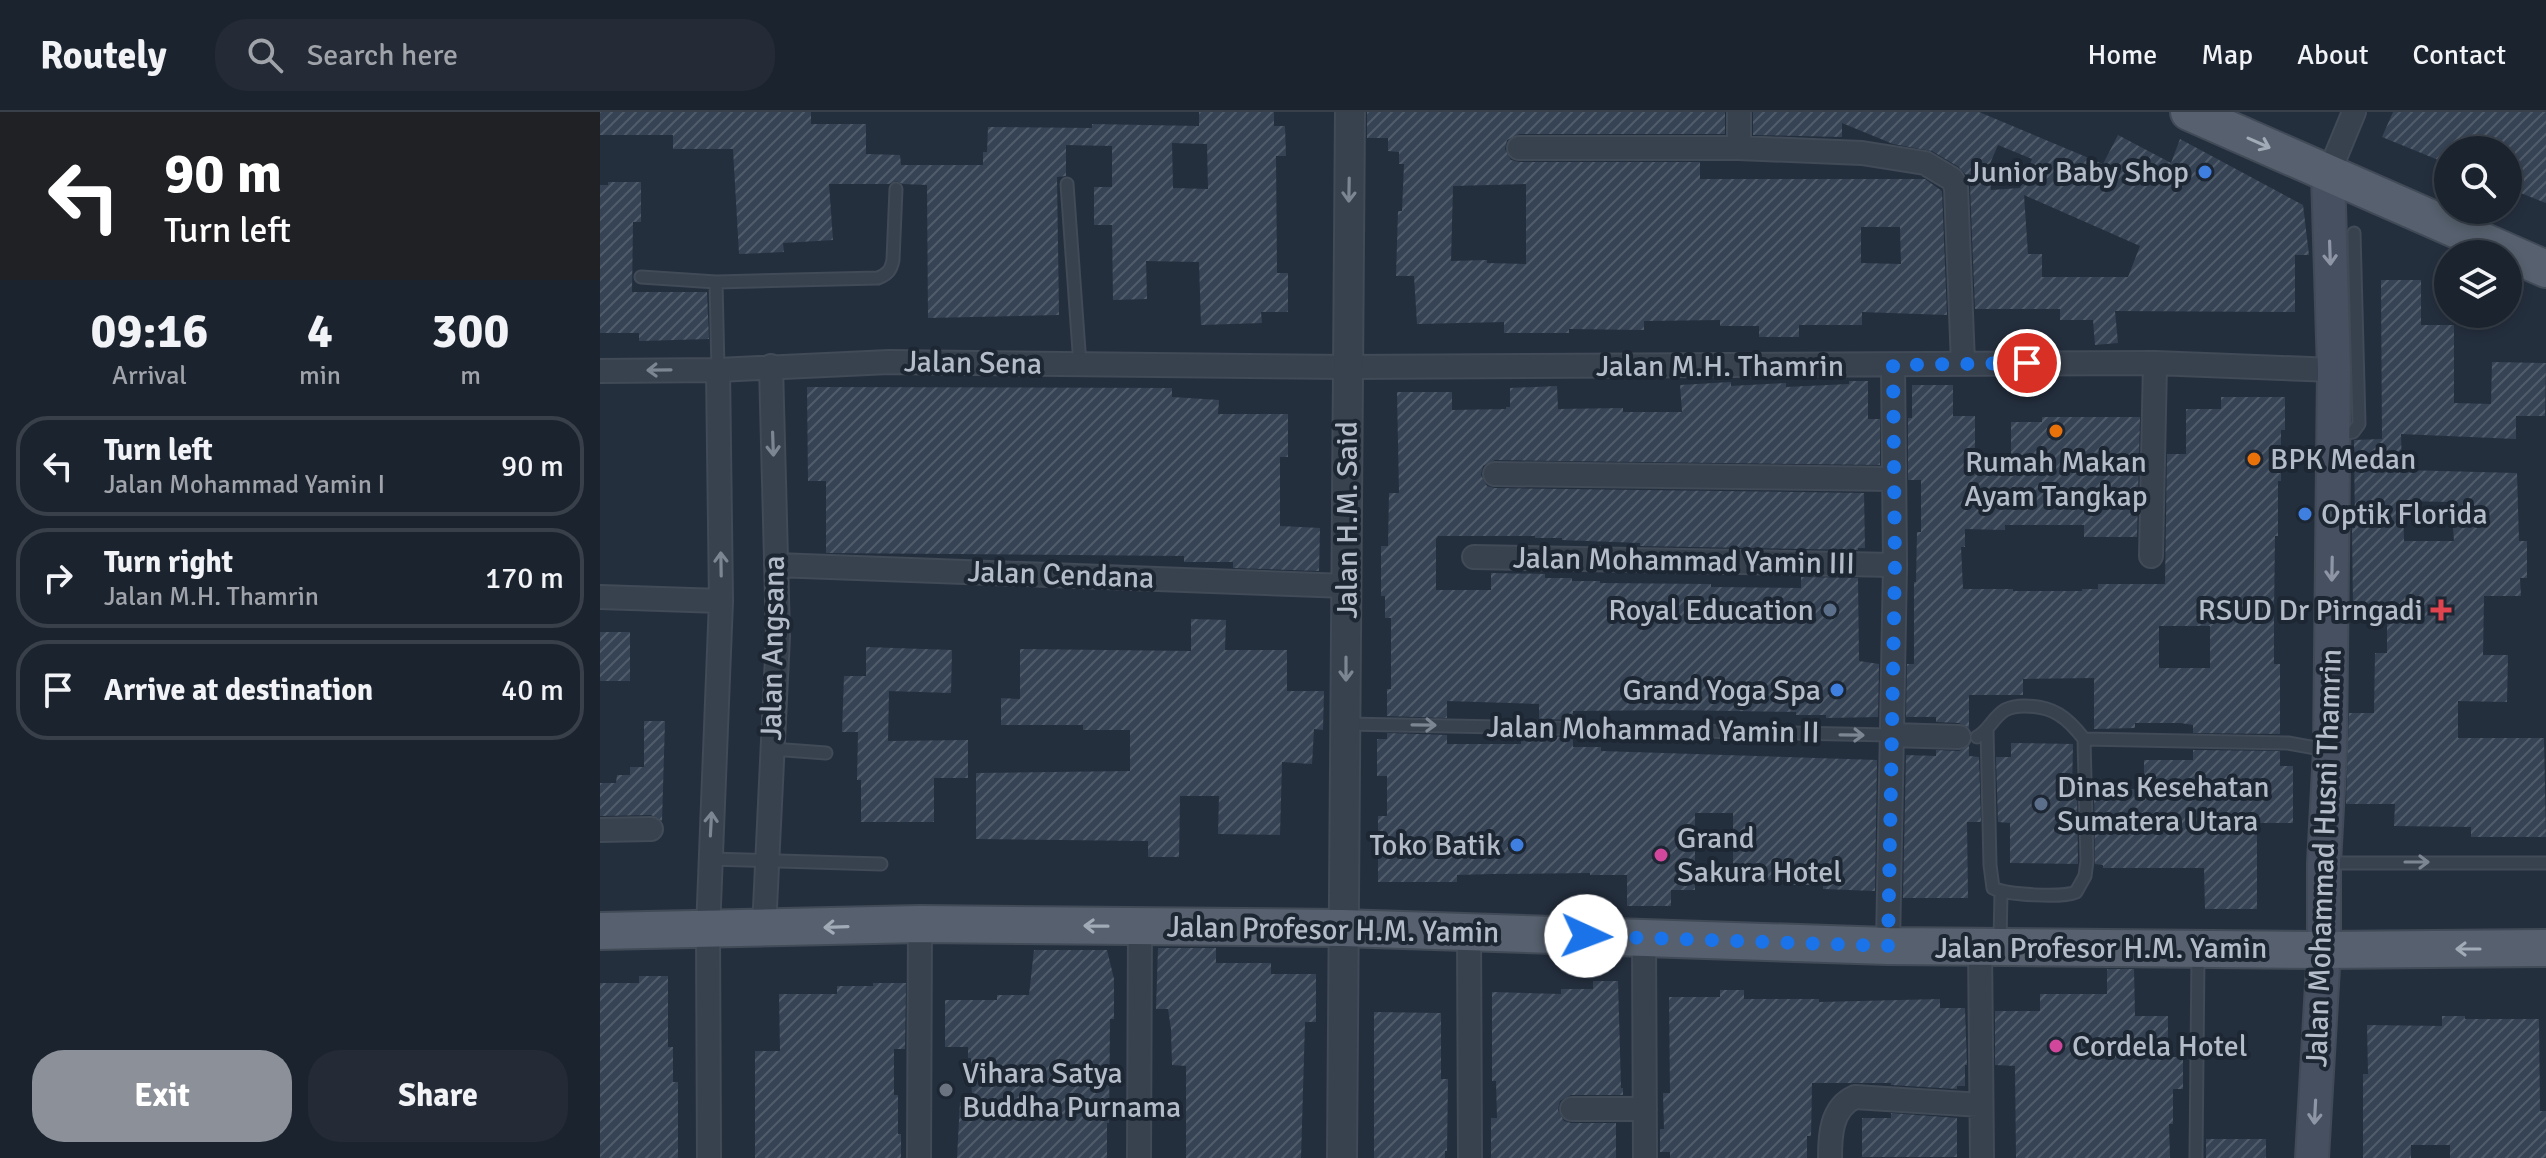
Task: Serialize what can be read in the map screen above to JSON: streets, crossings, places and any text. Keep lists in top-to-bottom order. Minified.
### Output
{"streets":{"main road":["Jalan Mohammad Husni Thamrin","Jalan Profesor H.M. Yamin"],"street":["Jalan Sena","Jalan M.H. Thamrin","Jalan H.M. Said","Jalan Mohammad Yamin III","Jalan Cendana","Jalan Angsana","Jalan Mohammad Yamin II"]},"crossings":[["Jalan Sena","Jalan M.H. Thamrin"],["Jalan Sena","Jalan H.M. Said"],["Jalan Sena","Jalan Angsana"],["Jalan M.H. Thamrin","Jalan H.M. Said"],["Jalan M.H. Thamrin","Jalan Mohammad Husni Thamrin"],["Jalan H.M. Said","Jalan Cendana"],["Jalan H.M. Said","Jalan Mohammad Yamin II"],["Jalan H.M. Said","Jalan Profesor H.M. Yamin"],["Jalan Cendana","Jalan Angsana"],["Jalan Angsana","Jalan Profesor H.M. Yamin"],["Jalan Mohammad Husni Thamrin","Jalan Profesor H.M. Yamin"]],"one_way":["Jalan H.M. Said","Jalan Mohammad Yamin II","Jalan Mohammad Husni Thamrin"],"places":{"other":["Junior Baby Shop","Rumah Makan Ayam Tangkap","BPK Medan","Optik Florida","Royal Education","Grand Yoga Spa","Dinas Kesehatan Sumatera Utara","Toko Batik","Grand Sakura Hotel","Cordela Hotel","Vihara Satya Buddha Purnama"],"health":["RSUD Dr Pirngadi"]},"page":{"header":"Routely","search":"Search here","nav":["Home","Map","About","Contact"],"turn":["90 m","Turn left"],"eta":["09:16","Arrival","4","min","300","m"],"list":[{"name":"Turn left","note":"Jalan Mohammad Yamin I","value":"90 m"},{"name":"Turn right","note":"Jalan M.H. Thamrin","value":"170 m"},{"name":"Arrive at destination","value":"40 m"}],"buttons":["Exit","Share"]}}
